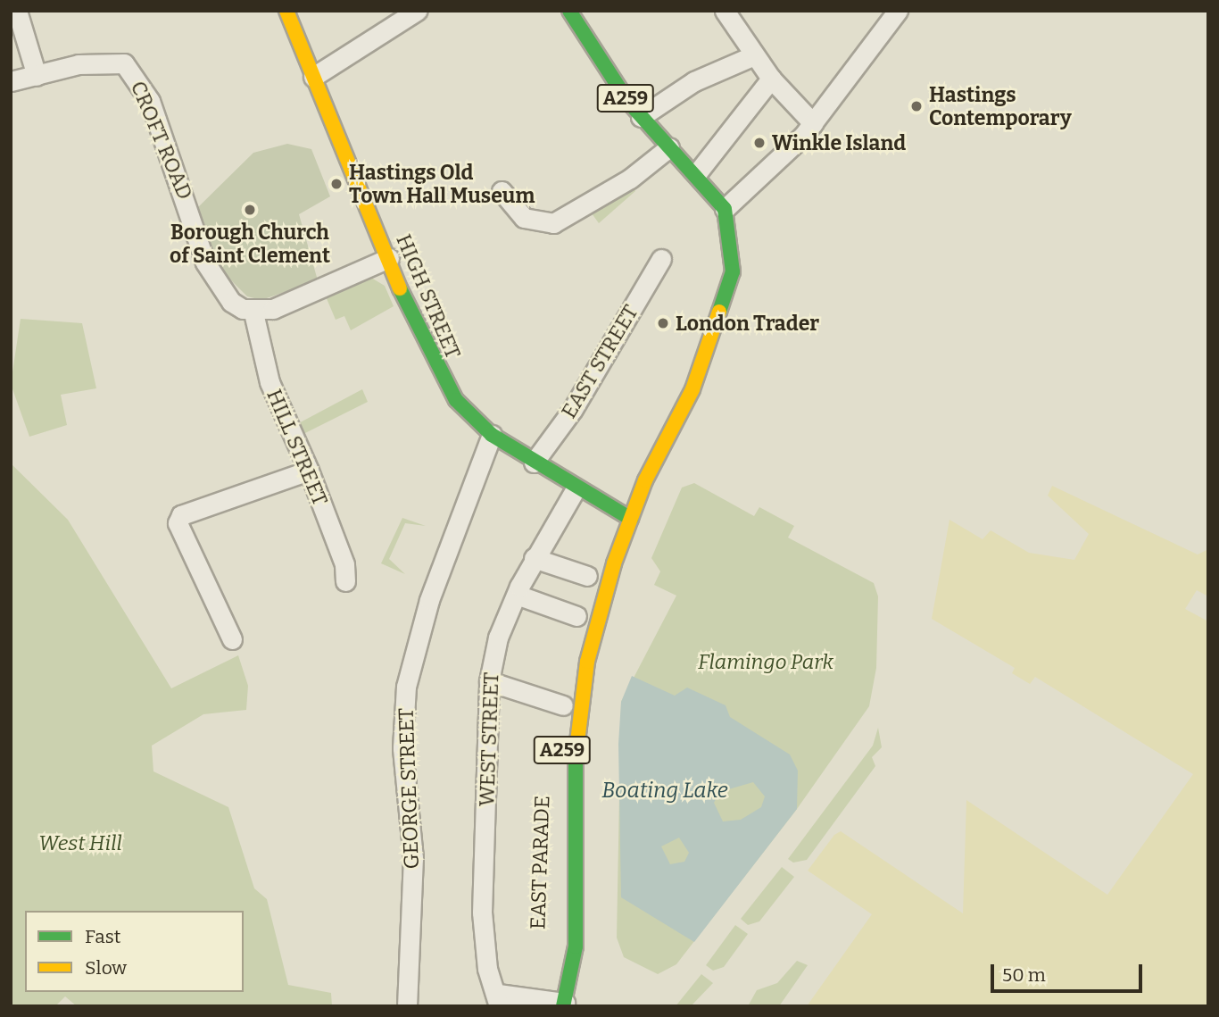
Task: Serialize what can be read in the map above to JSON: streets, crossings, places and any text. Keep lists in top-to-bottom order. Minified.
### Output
{"streets":{"main road":["A259","HIGH STREET","EAST PARADE"],"street":["CROFT ROAD","EAST STREET","HILL STREET","WEST STREET","GEORGE STREET"]},"crossings":[["A259","HIGH STREET"],["A259","EAST PARADE"],["CROFT ROAD","HILL STREET"],["HIGH STREET","EAST STREET"],["HIGH STREET","WEST STREET"],["HIGH STREET","GEORGE STREET"],["HIGH STREET","EAST PARADE"]],"water":["Boating Lake"],"parks":["Flamingo Park","West Hill"],"places":["Hastings Contemporary","Winkle Island","Hastings Old Town Hall Museum","Borough Church of Saint Clement","London Trader"],"legend":["Fast","Slow"],"scale_bar":"50 m"}
